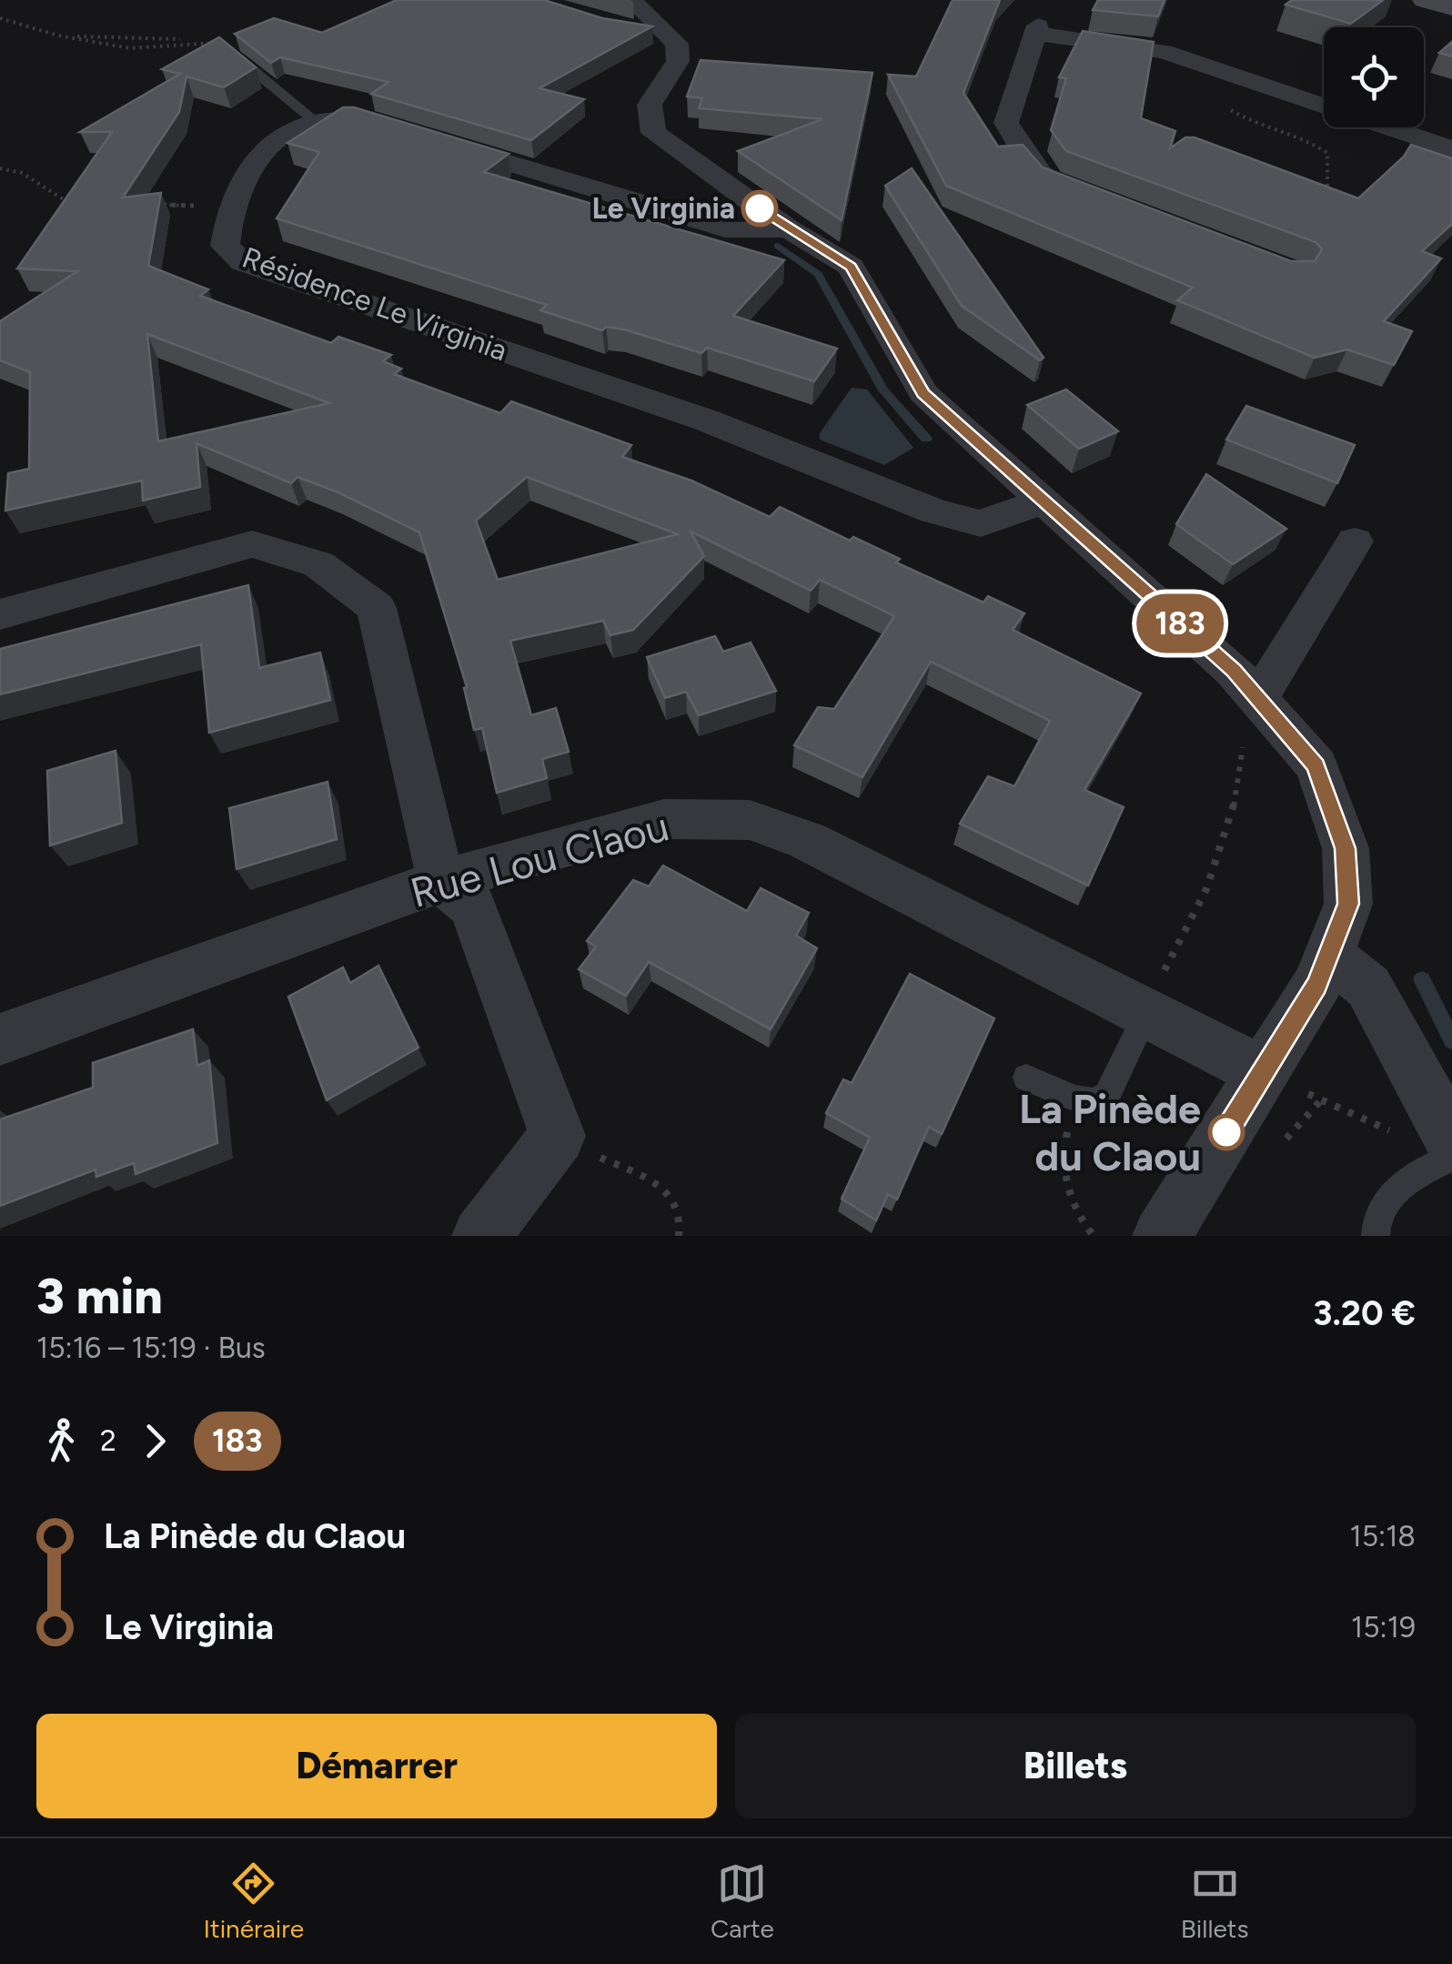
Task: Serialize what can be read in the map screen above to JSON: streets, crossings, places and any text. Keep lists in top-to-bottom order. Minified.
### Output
{"streets":{"street":["Résidence Le Virginia","Rue Lou Claou"]},"places":["Le Virginia","La Pinède du Claou"],"lines":["bus line 183"],"page":{"on_map":"183","heading":["3 min","15:16 – 15:19 · Bus","3.20 €"],"legs":["2","183"],"list":[{"name":"La Pinède du Claou","value":"15:18"},{"name":"Le Virginia","value":"15:19"}],"buttons":["Démarrer","Billets"],"tabs":["Itinéraire","Carte","Billets"]}}
